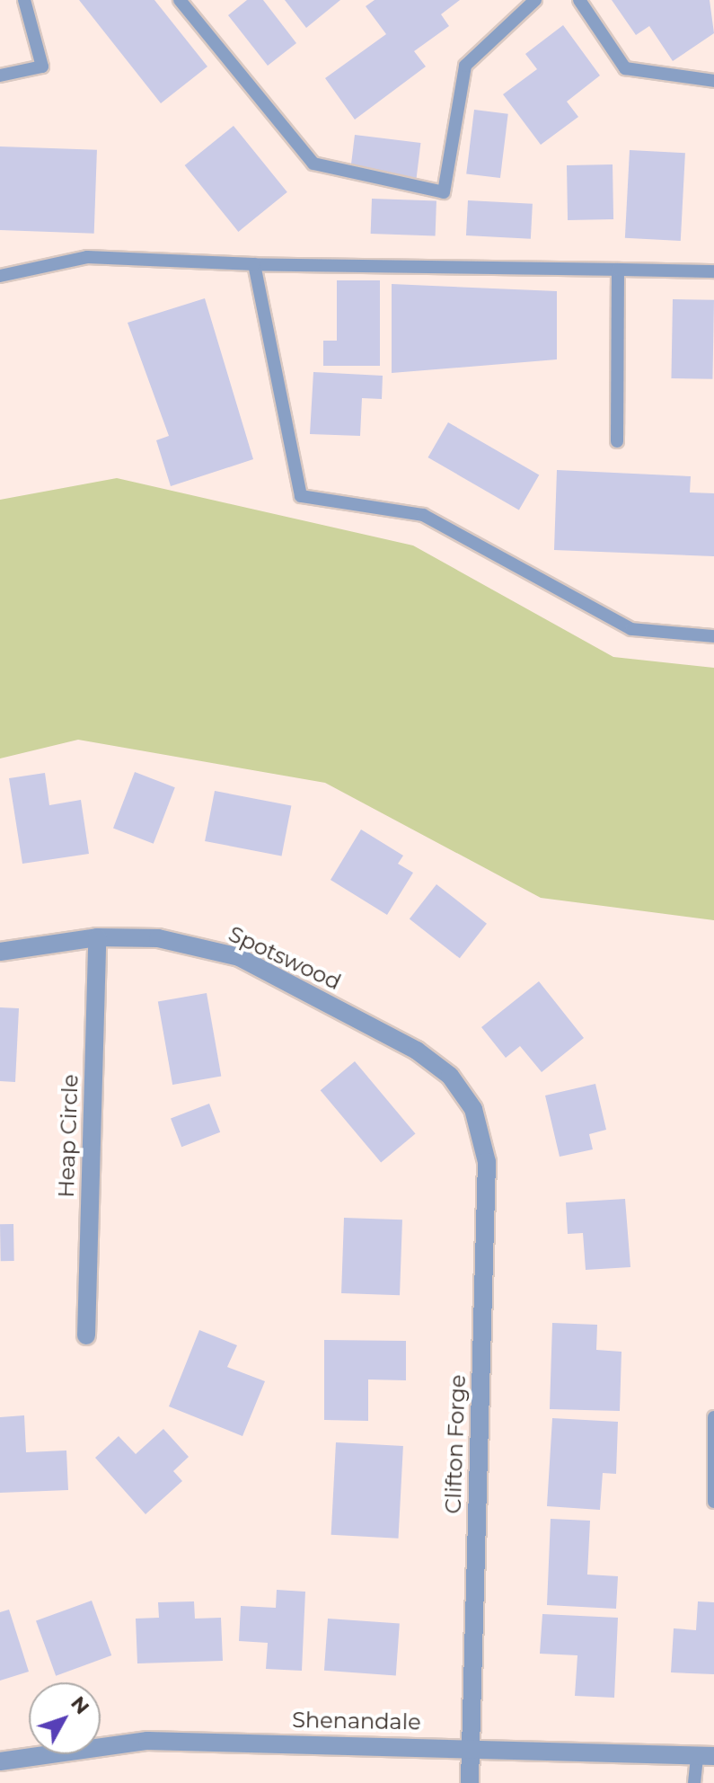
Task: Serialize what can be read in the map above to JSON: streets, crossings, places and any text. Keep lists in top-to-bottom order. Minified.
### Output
{"streets":{"street":["Spotswood","Heap Circle","Clifton Forge","Shenandale"]},"crossings":[["Spotswood","Heap Circle"],["Spotswood","Clifton Forge"],["Clifton Forge","Shenandale"]],"north":"top right"}
